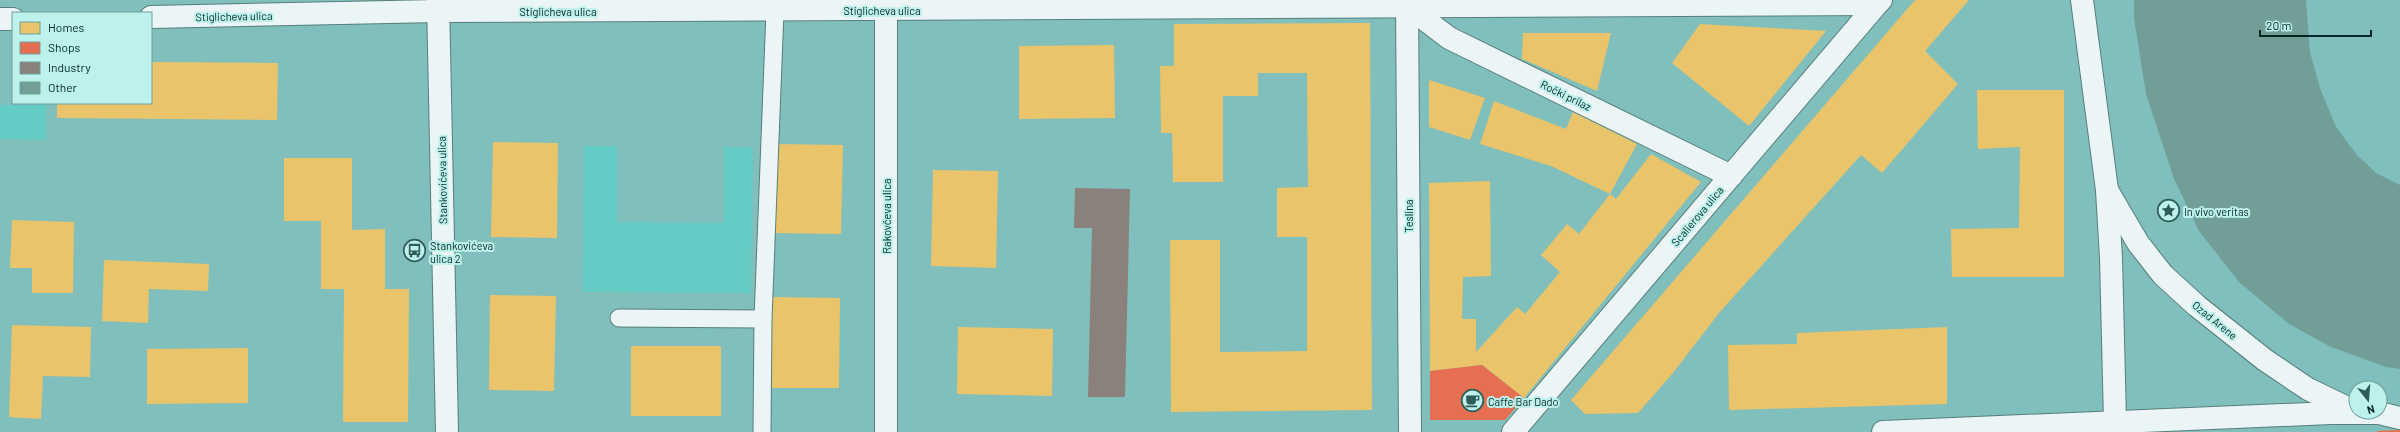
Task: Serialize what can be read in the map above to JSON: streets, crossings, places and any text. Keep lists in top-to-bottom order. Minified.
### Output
{"streets":{"street":["Stiglicheva ulica","Ročki prilaz","Stankovićeva ulica","Rakovčeva ulica","Teslina","Scalierova ulica","Ozad Arene"]},"crossings":[["Stiglicheva ulica","Ročki prilaz"],["Stiglicheva ulica","Stankovićeva ulica"],["Stiglicheva ulica","Rakovčeva ulica"],["Stiglicheva ulica","Teslina"],["Stiglicheva ulica","Scalierova ulica"],["Ročki prilaz","Teslina"],["Ročki prilaz","Scalierova ulica"]],"places":{"place":["In vivo veritas"],"bus stop":["Stankovićeva ulica 2"],"cafe":["Caffe Bar Dado"]},"legend":["Homes","Shops","Industry","Other"],"scale_bar":"20 m","north":"bottom"}
